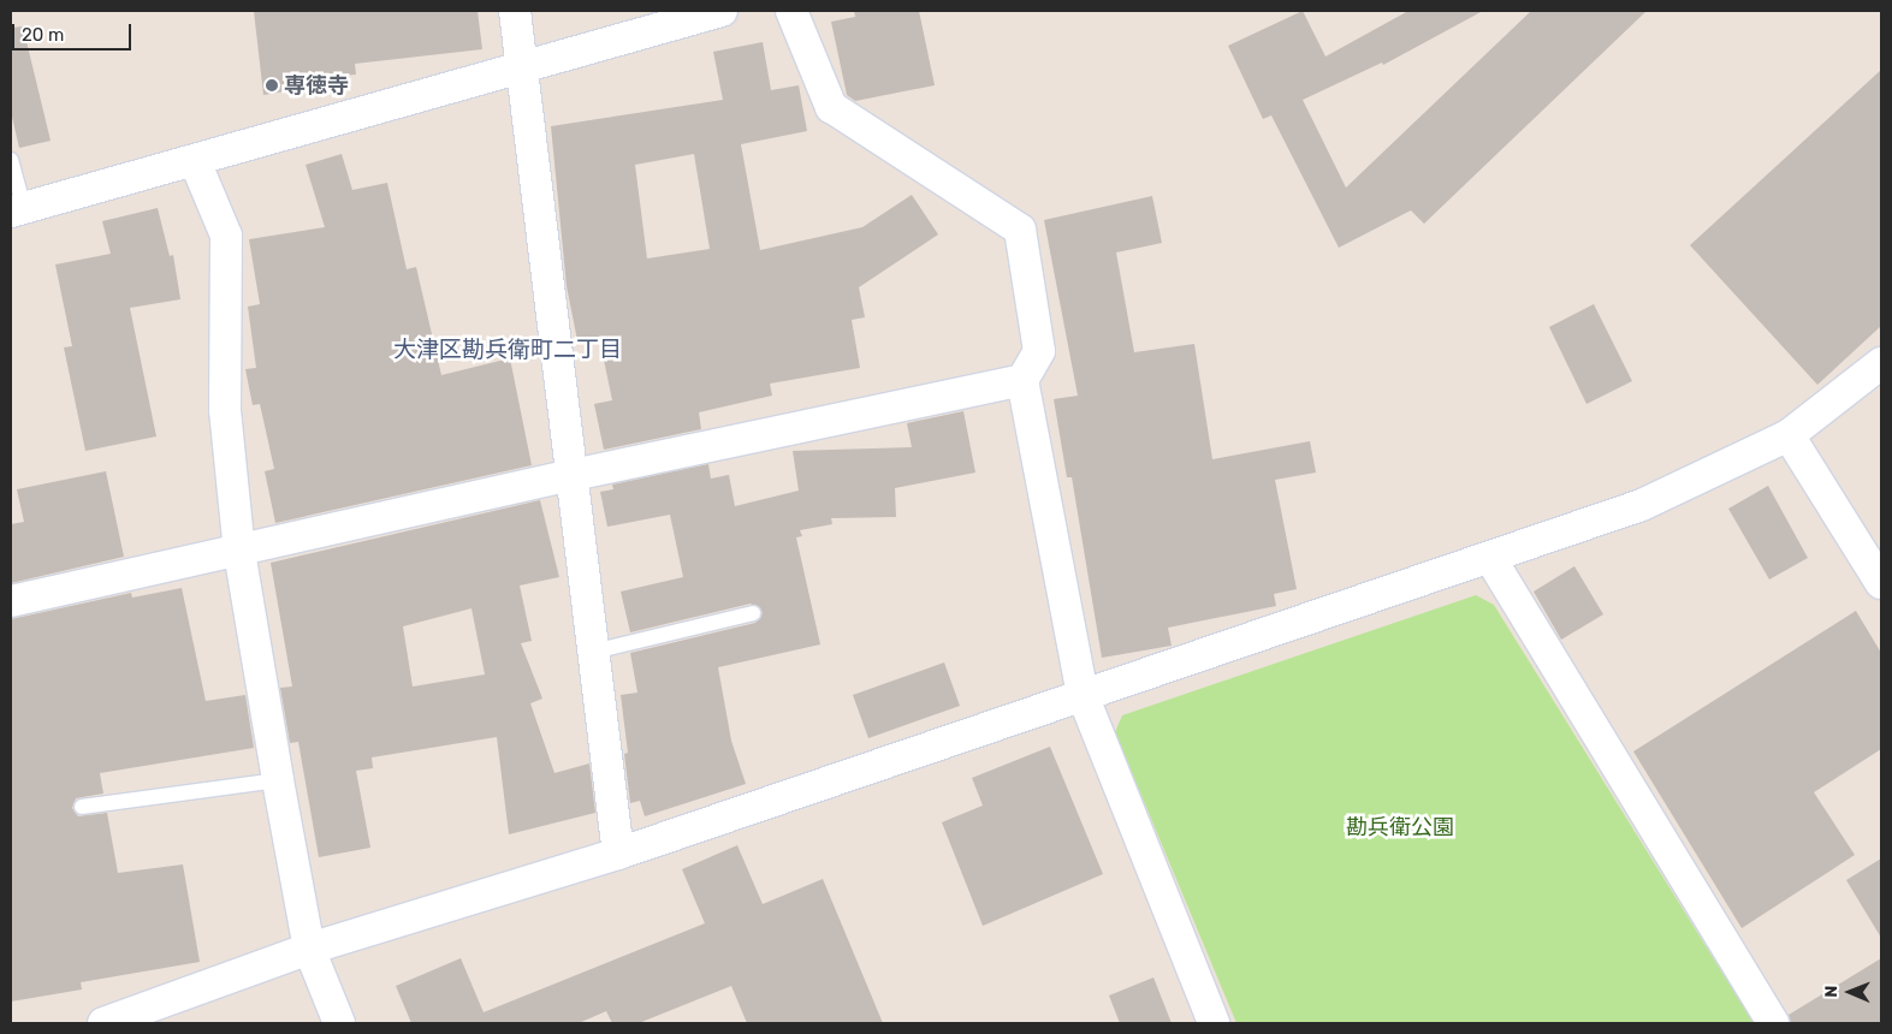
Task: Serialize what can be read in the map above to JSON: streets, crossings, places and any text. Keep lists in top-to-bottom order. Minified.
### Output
{"districts":["大津区勘兵衛町二丁目"],"parks":["勘兵衛公園"],"places":["専徳寺"],"scale_bar":"20 m","north":"left"}
